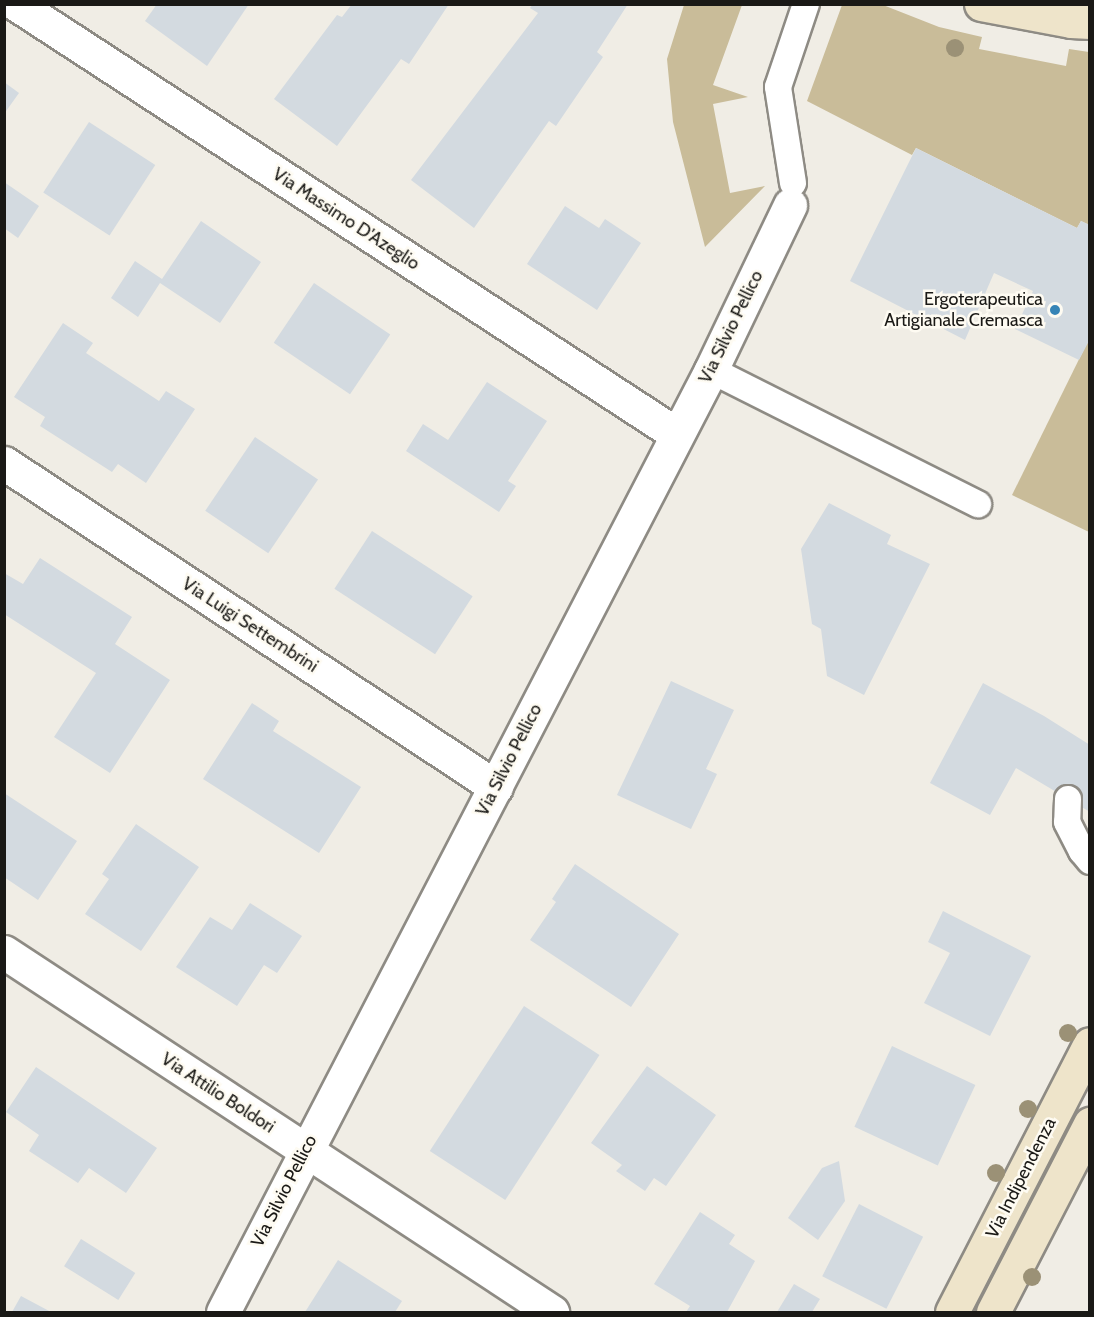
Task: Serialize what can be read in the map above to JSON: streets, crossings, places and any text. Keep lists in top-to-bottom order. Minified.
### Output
{"streets":{"street":["Via Massimo D'Azeglio","Via Silvio Pellico","Via Luigi Settembrini","Via Attilio Boldori","Via Indipendenza"]},"crossings":[["Via Massimo D'Azeglio","Via Silvio Pellico"],["Via Silvio Pellico","Via Luigi Settembrini"],["Via Silvio Pellico","Via Attilio Boldori"]],"places":["Ergoterapeutica Artigianale Cremasca"]}
